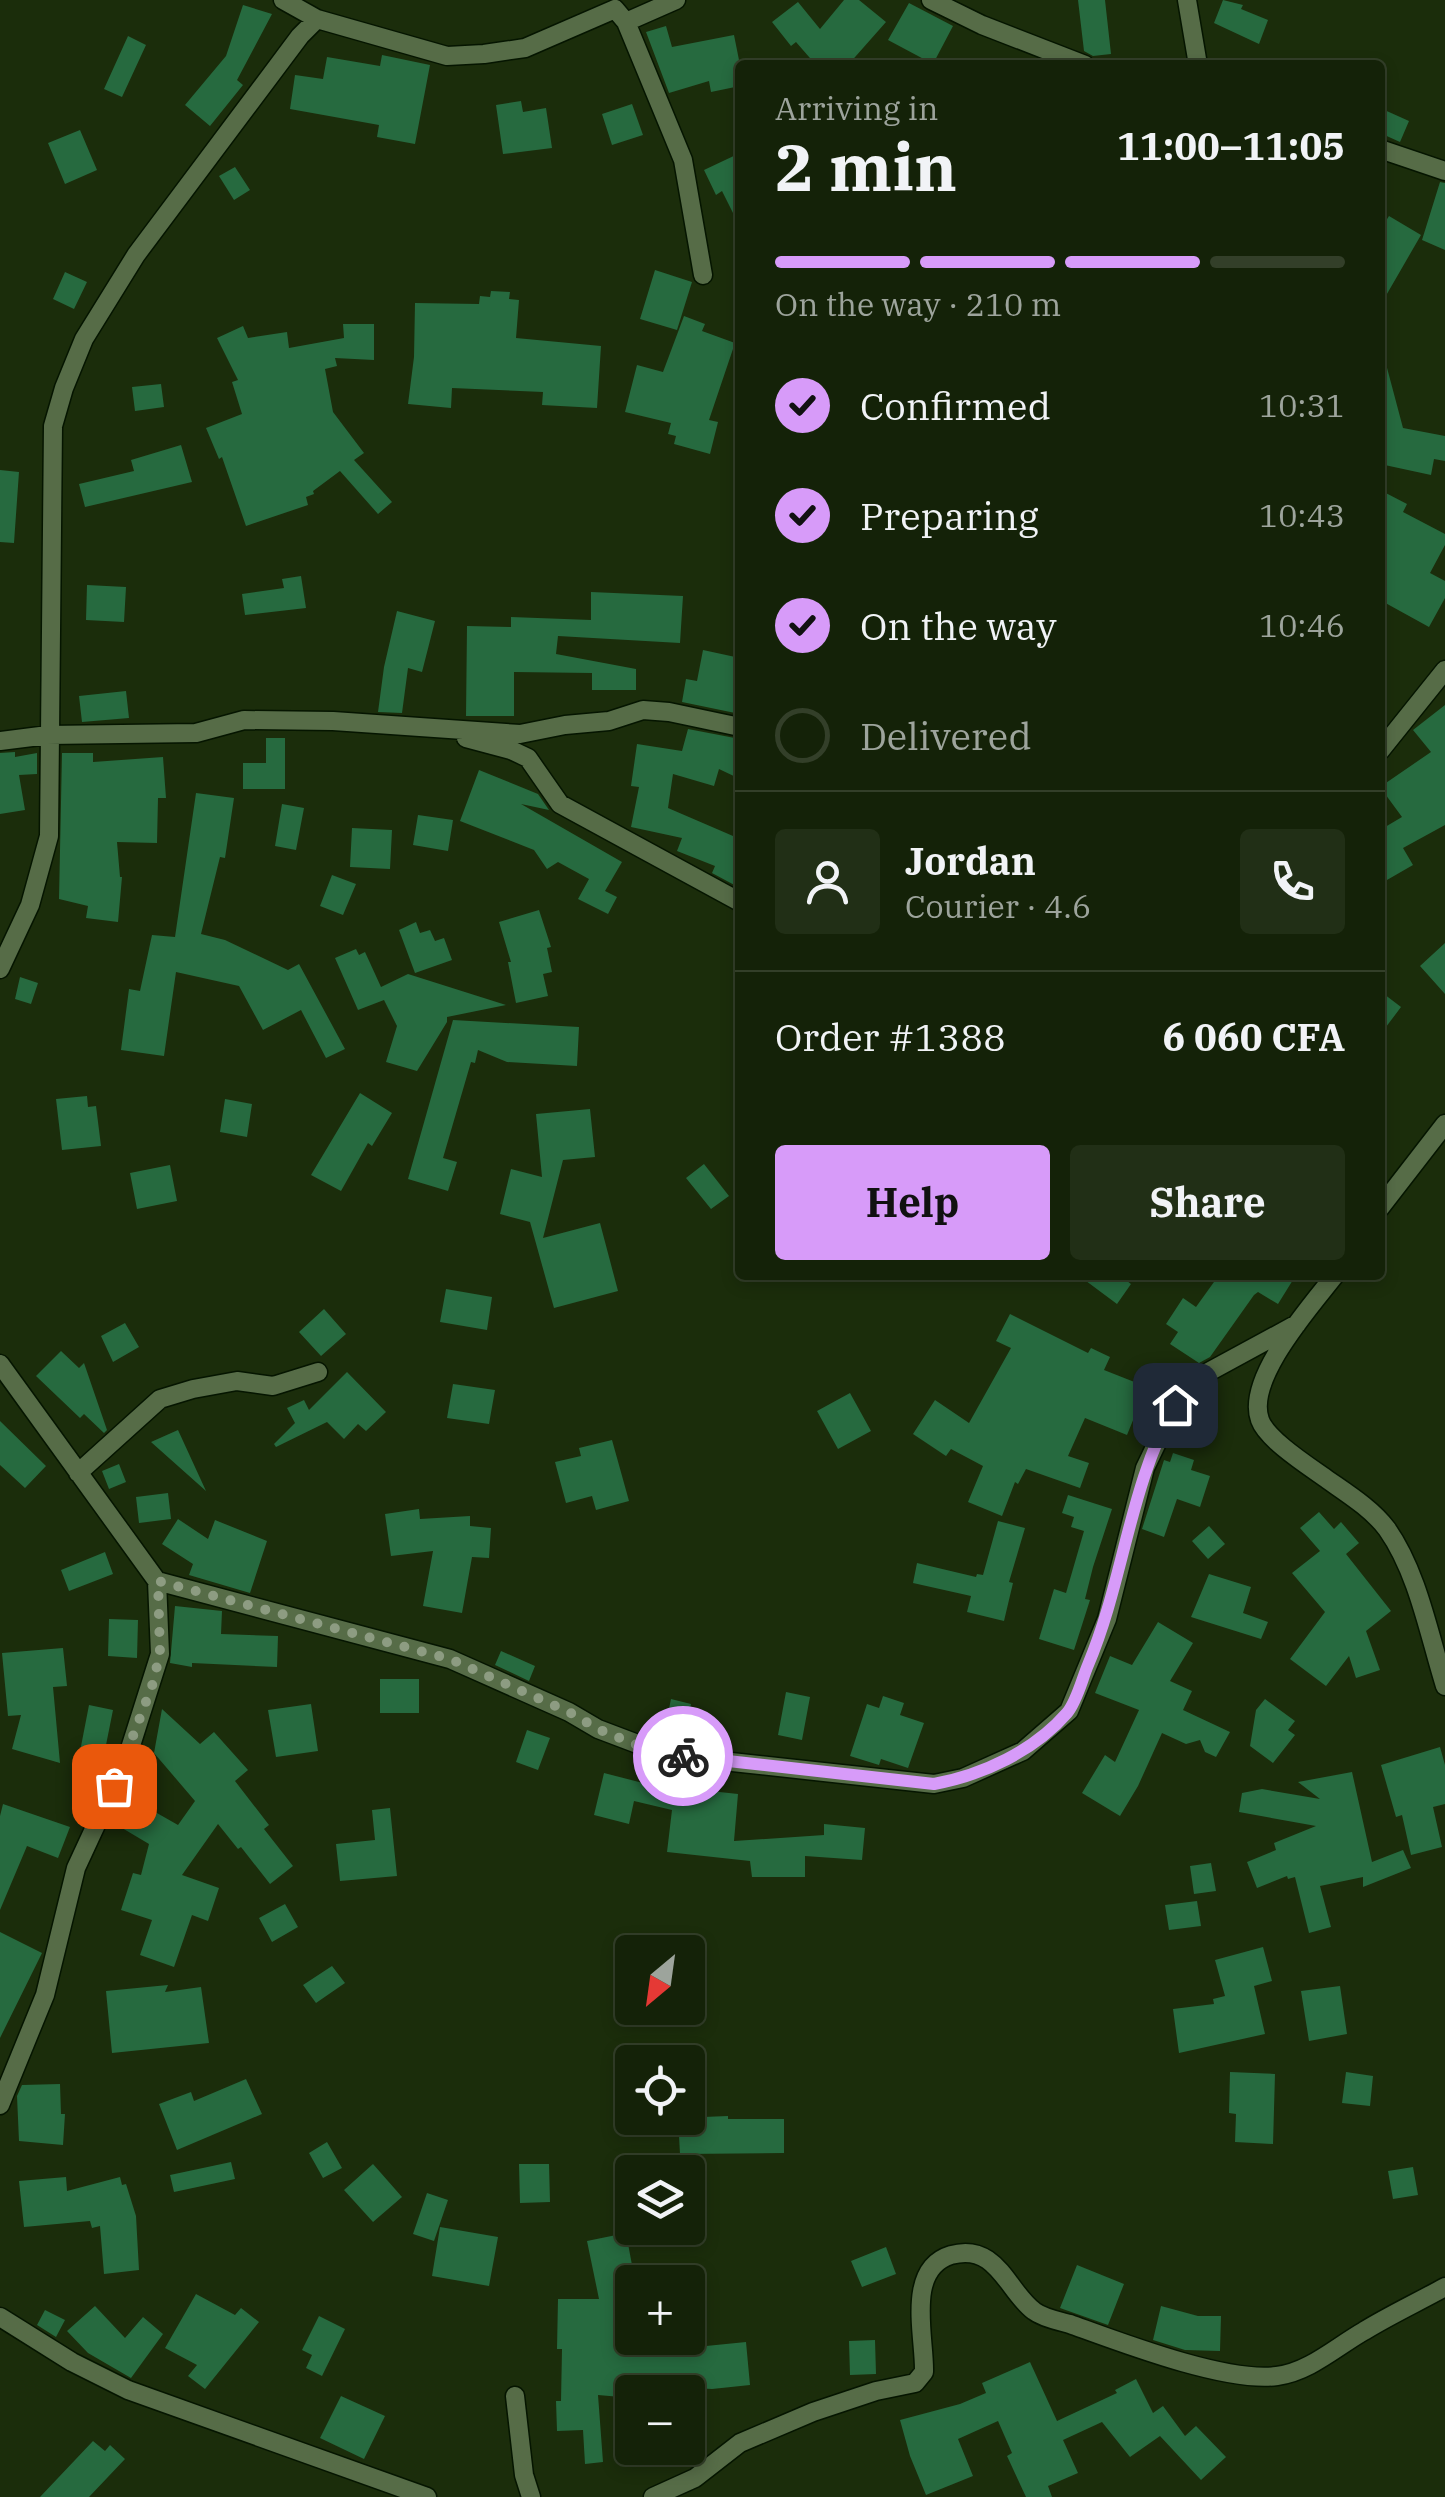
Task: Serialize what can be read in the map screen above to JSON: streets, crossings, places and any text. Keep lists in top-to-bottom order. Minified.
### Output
{"north":"bottom left","page":{"heading":["2 min","Arriving in","11:00–11:05"],"panel":["Jordan","Courier · 4.6","Order #1388","6 060 CFA"],"bar":"On the way · 210 m","list":[["Confirmed","10:31"],["Preparing","10:43"],["On the way","10:46"],"Delivered"],"buttons":["Help","Share"],"map_buttons":["+","−"]}}
